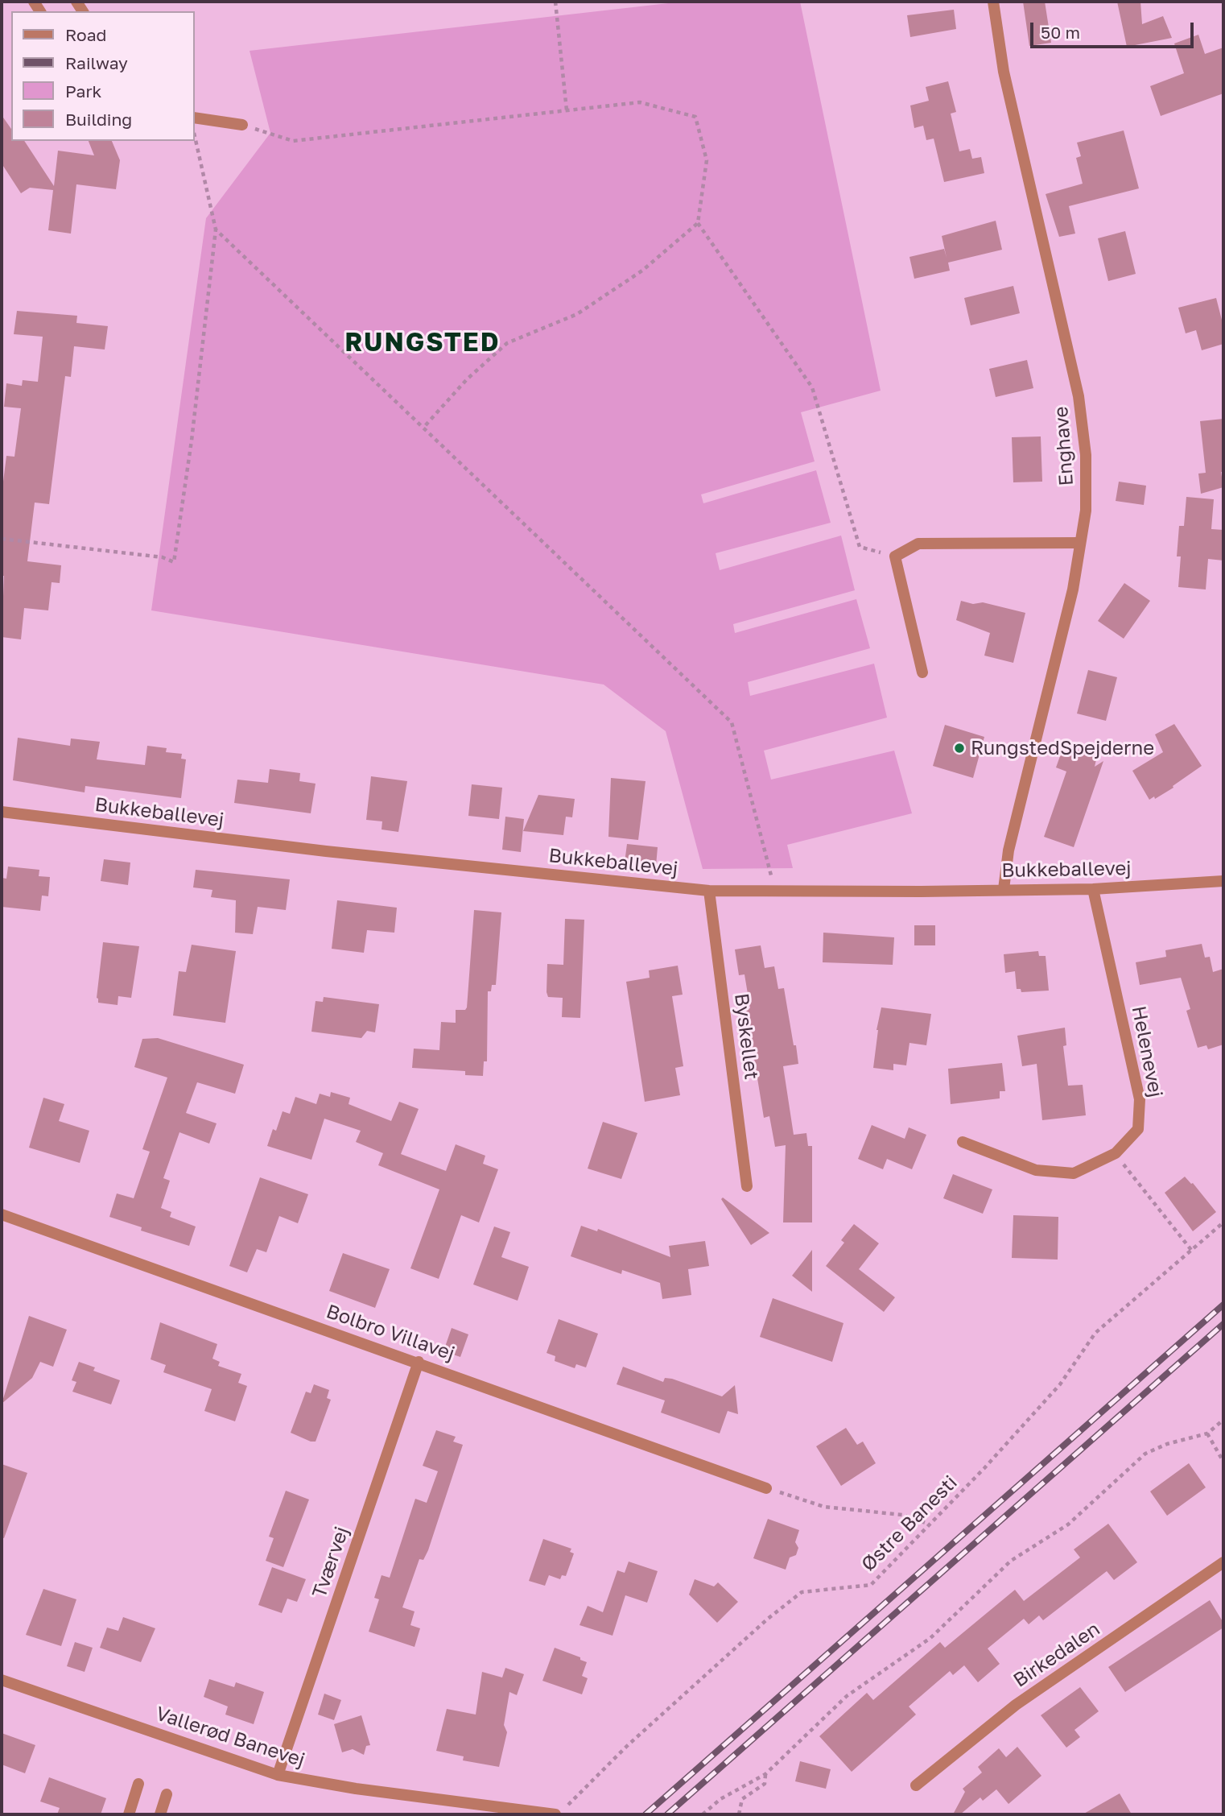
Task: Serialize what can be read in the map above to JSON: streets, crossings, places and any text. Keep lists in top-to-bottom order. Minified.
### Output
{"streets":{"street":["Enghave","Bukkeballevej","Byskellet","Helenevej","Bolbro Villavej","Tværvej","Birkedalen","Vallerød Banevej"],"path":["Østre Banesti"]},"crossings":[["Enghave","Bukkeballevej"],["Bukkeballevej","Byskellet"],["Bukkeballevej","Helenevej"],["Bolbro Villavej","Tværvej"],["Tværvej","Vallerød Banevej"]],"districts":["RUNGSTED"],"places":["RungstedSpejderne"],"legend":["Road","Railway","Park","Building"],"scale_bar":"50 m"}
